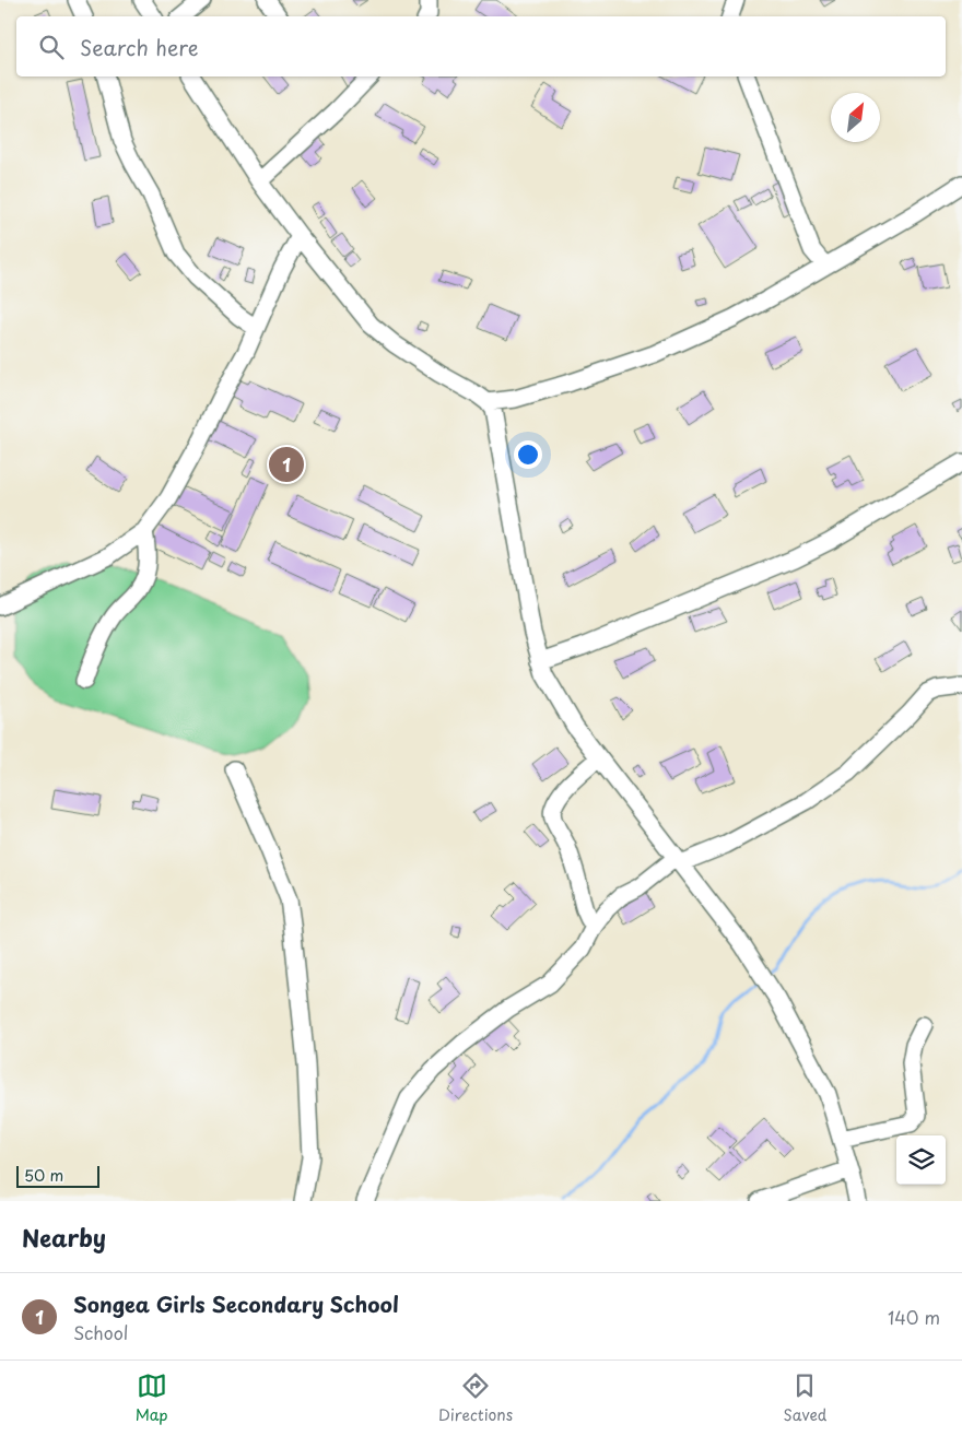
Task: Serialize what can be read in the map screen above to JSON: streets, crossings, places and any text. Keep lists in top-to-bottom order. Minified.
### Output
{"scale_bar":"50 m","north":"top right","page":{"search":"Search here","pins":"1","scale":"50 m","heading":"Nearby","list":[{"mark":"1","name":"Songea Girls Secondary School","note":"School","value":"140 m"}],"nav":["Map","Directions","Saved"]}}
